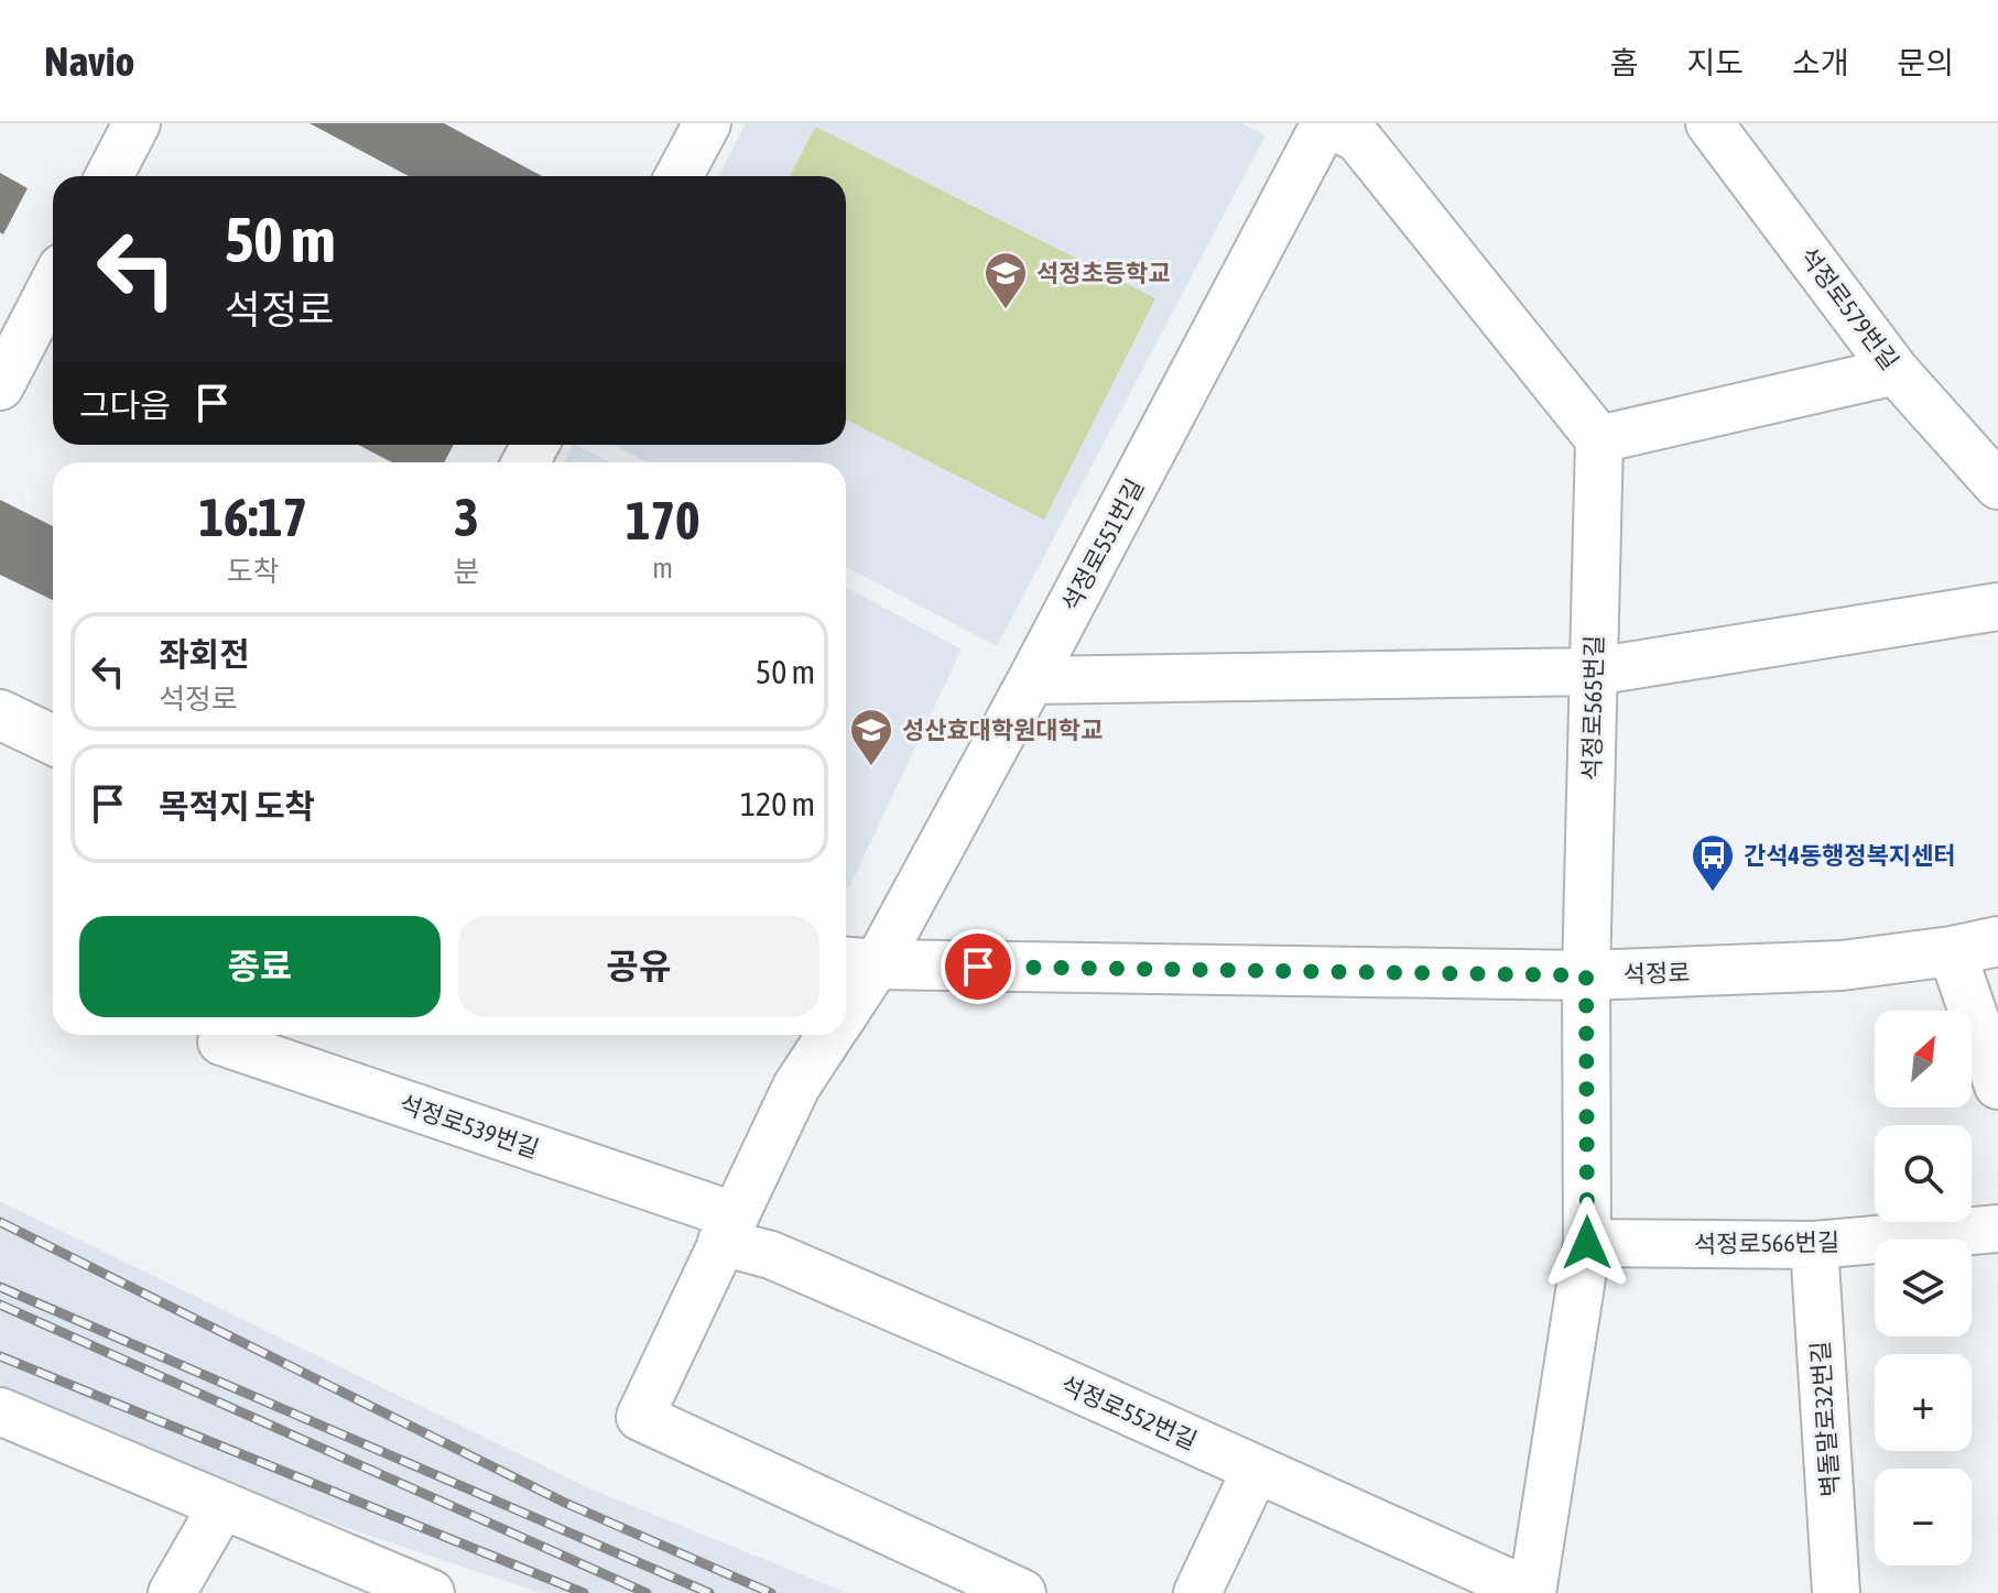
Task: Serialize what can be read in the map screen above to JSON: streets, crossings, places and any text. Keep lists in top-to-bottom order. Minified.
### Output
{"streets":{"main road":["석정로"],"street":["석정로579번길","석정로551번길","석정로565번길","석정로539번길","석정로566번길","석정로552번길","벽돌말로32번길"]},"crossings":[["석정로551번길","석정로"],["석정로565번길","석정로"],["석정로539번길","석정로552번길"],["석정로566번길","벽돌말로32번길"]],"places":{"school or university":["석정초등학교","성산효대학원대학교"],"bus stop":["간석4동행정복지센터"]},"north":"top right","page":{"header":"Navio","nav":["홈","지도","소개","문의"],"turn":["50 m","석정로"],"then":"그다음","eta":["16:17","도착","3","분","170","m"],"list":[{"name":"좌회전","note":"석정로","value":"50 m"},{"name":"목적지 도착","value":"120 m"}],"buttons":["종료","공유"],"map_buttons":["+","−"]}}
